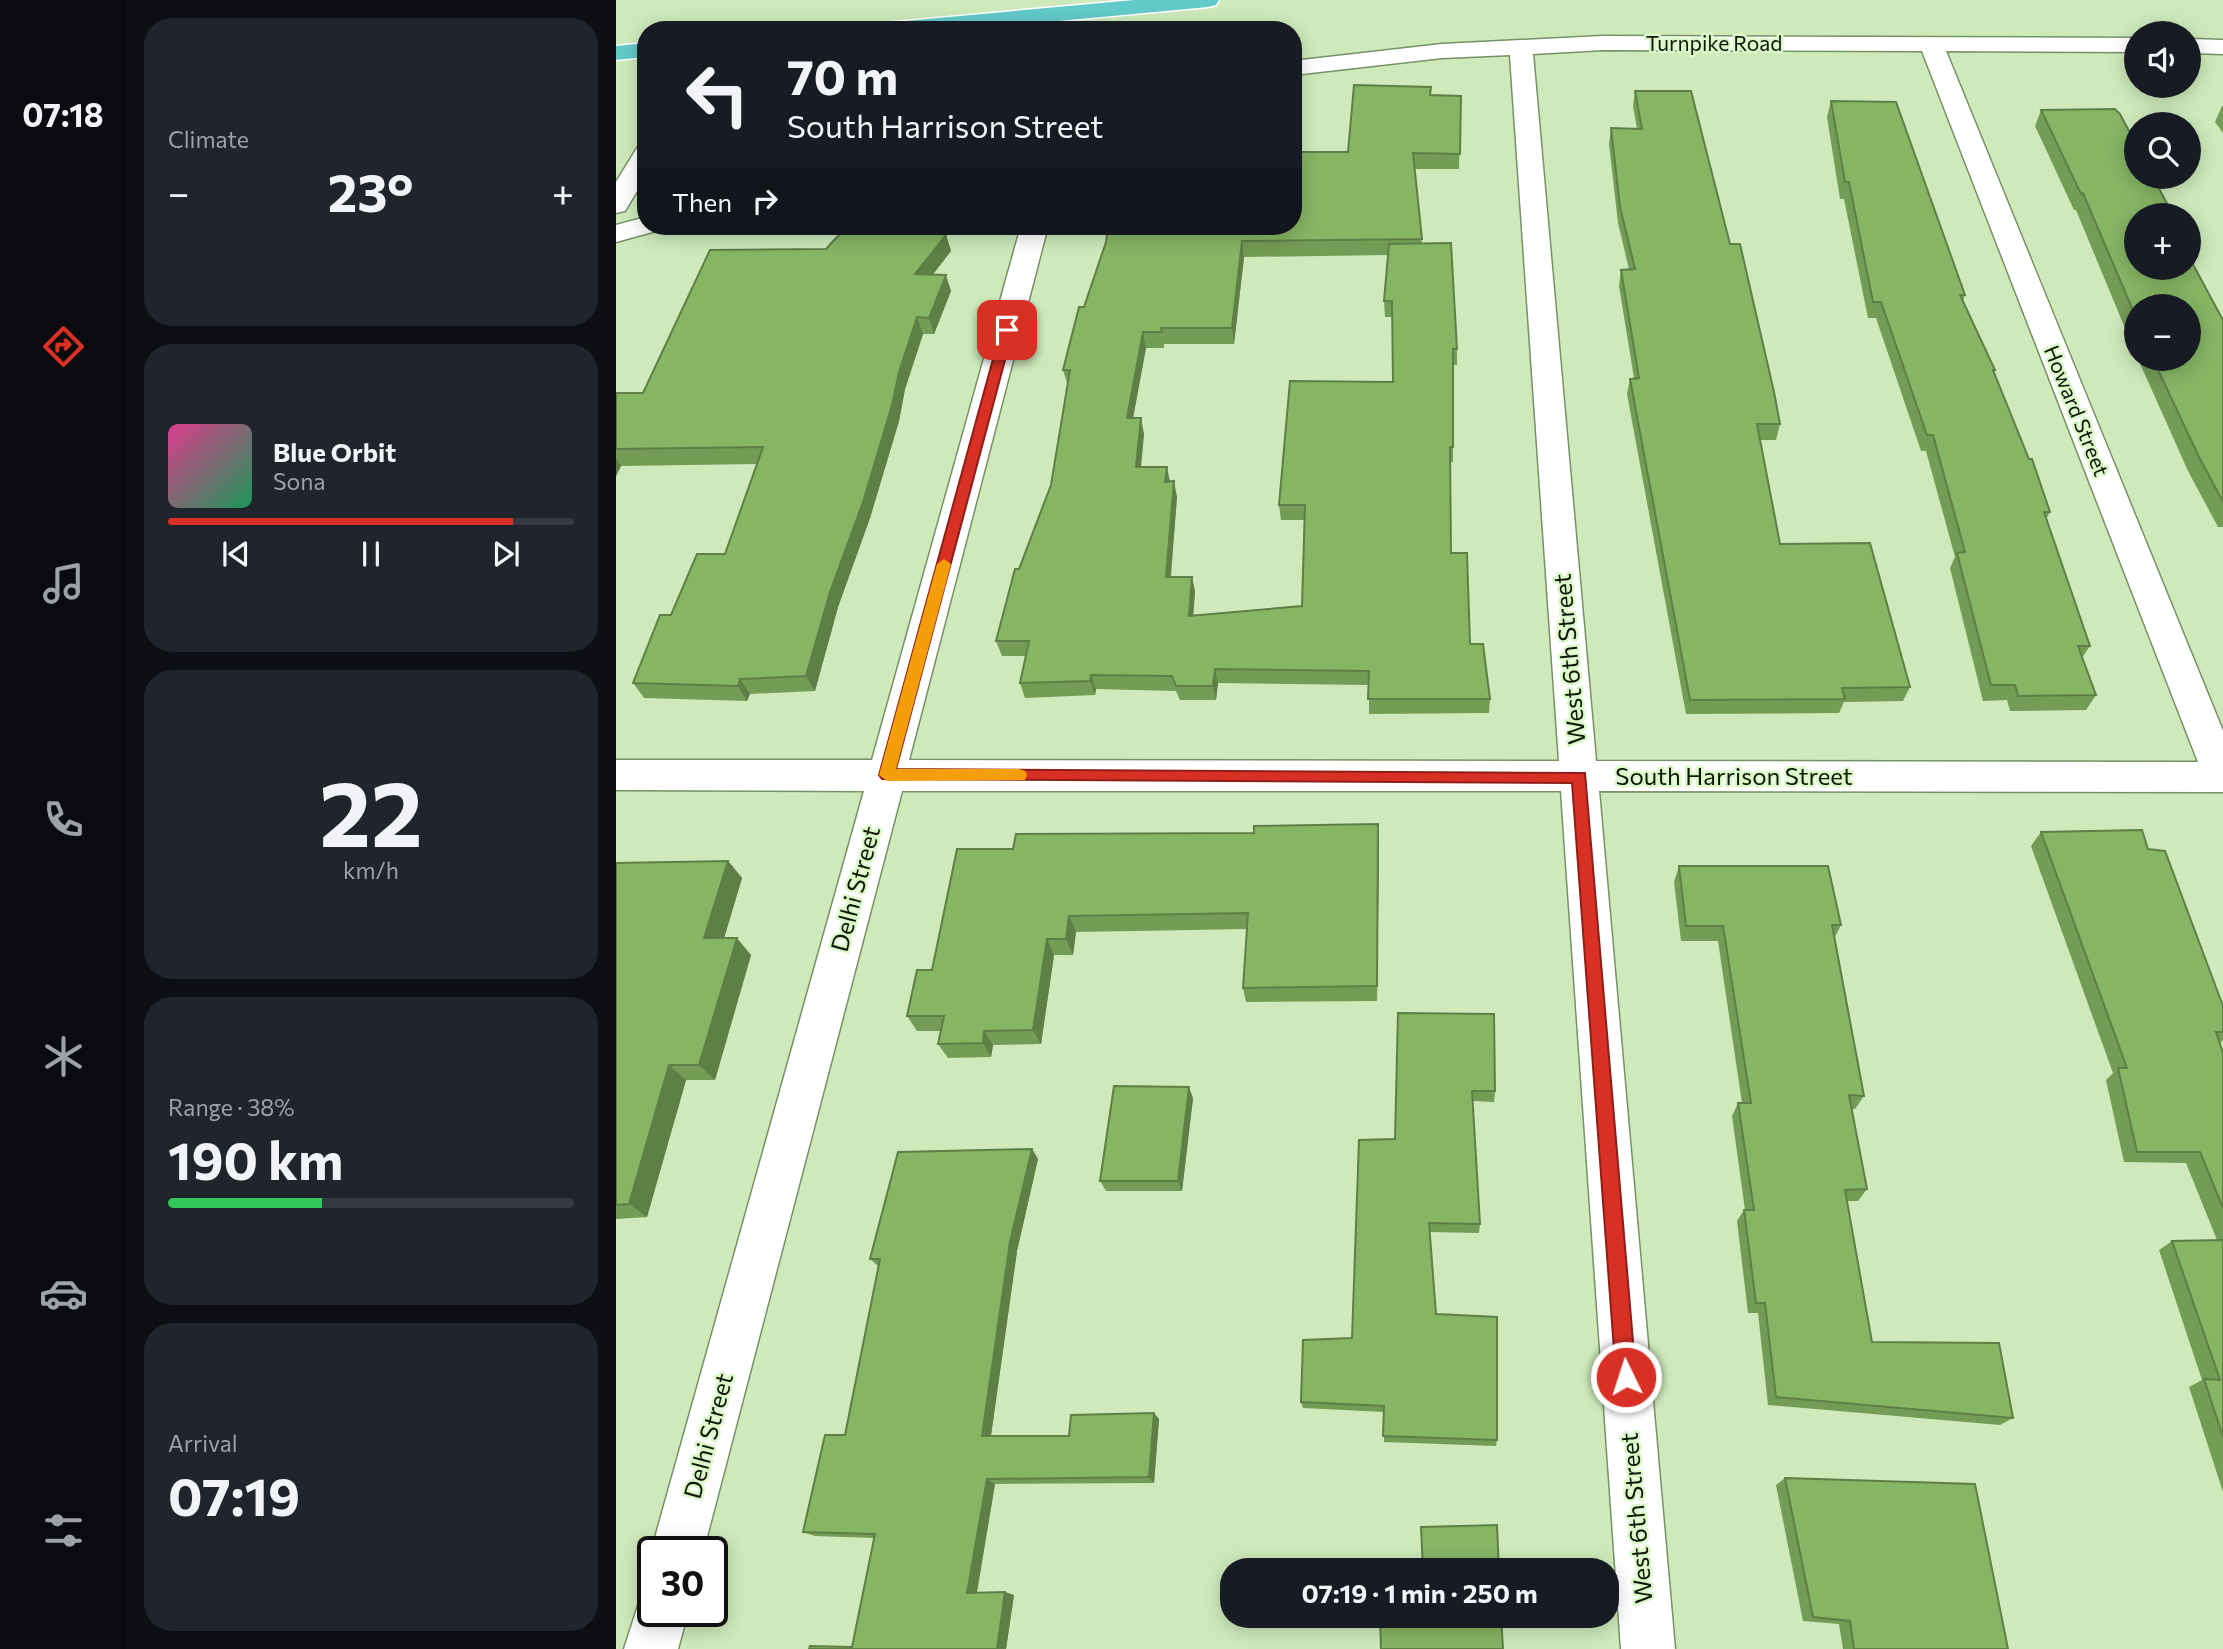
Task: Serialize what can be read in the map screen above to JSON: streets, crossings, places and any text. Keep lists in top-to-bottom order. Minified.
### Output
{"streets":{"street":["Turnpike Road","Howard Street","West 6th Street","South Harrison Street","Delhi Street"]},"crossings":[["Turnpike Road","Howard Street"],["Turnpike Road","West 6th Street"],["Howard Street","South Harrison Street"],["West 6th Street","South Harrison Street"],["South Harrison Street","Delhi Street"]],"page":{"tabs":"07:18","tile":["Climate",["22","km/h"],["Range · 38%","190 km"],["Arrival","07:19"]],"map_buttons":["+","−"],"turn":["70 m","South Harrison Street"],"heat":["−","23°","+"],"then":"Then","song":["Blue Orbit","Sona"],"limit":"30","trip":"07:19 · 1 min · 250 m"}}
